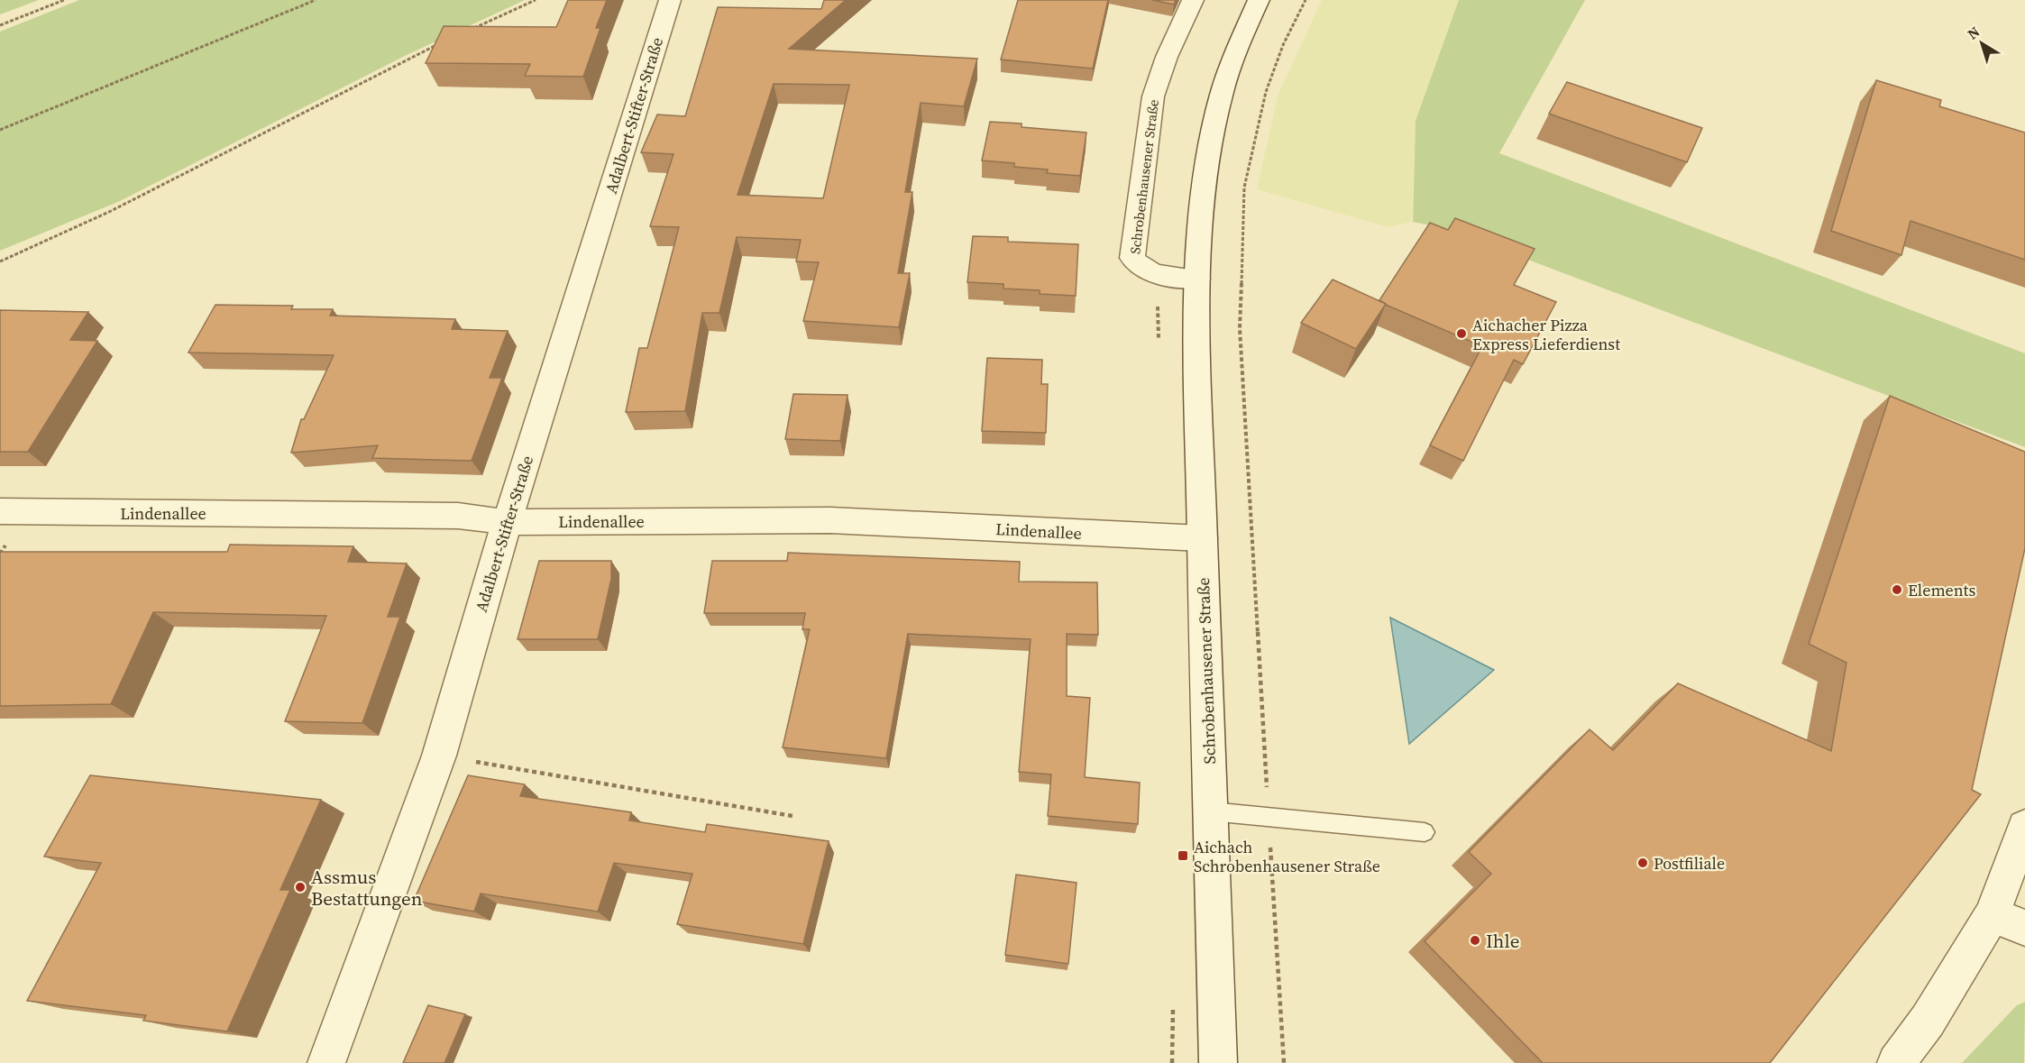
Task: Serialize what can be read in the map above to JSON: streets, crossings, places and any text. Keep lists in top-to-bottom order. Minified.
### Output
{"streets":{"street":["Adalbert-Stifter-Straße","Schrobenhausener Straße","Lindenallee"]},"crossings":[["Adalbert-Stifter-Straße","Lindenallee"],["Schrobenhausener Straße","Lindenallee"]],"places":{"other":["Aichacher Pizza Express Lieferdienst","Elements","Postfiliale","Assmus Bestattungen","Ihle"],"transit":["Aichach Schrobenhausener Straße"]},"north":"top left"}
